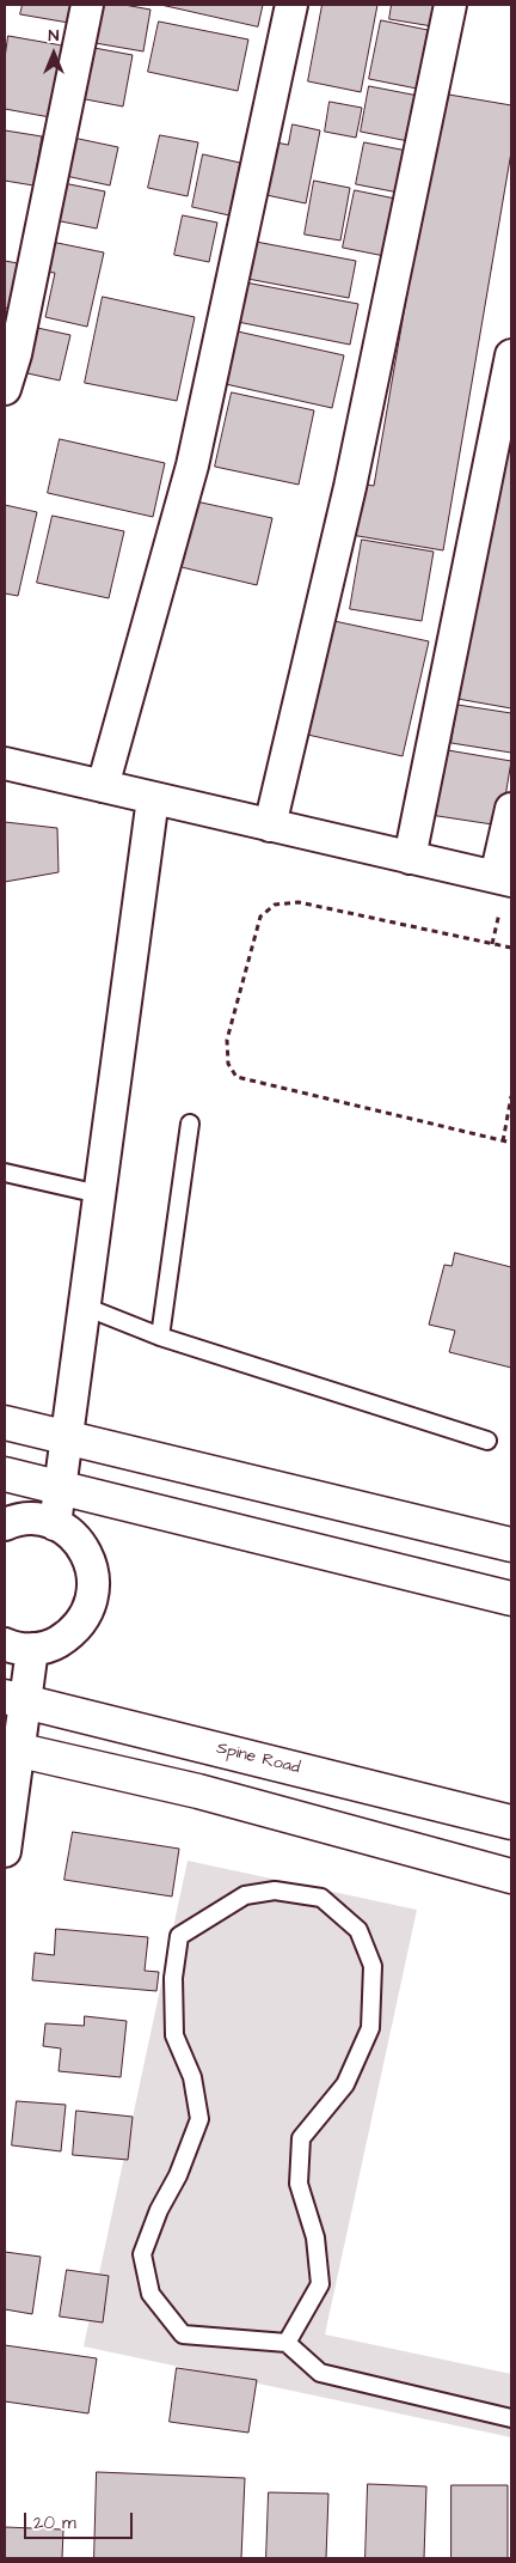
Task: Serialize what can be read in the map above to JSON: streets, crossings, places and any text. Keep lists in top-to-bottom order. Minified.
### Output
{"streets":{"street":["Spine Road"]},"scale_bar":"20 m","north":"top"}
